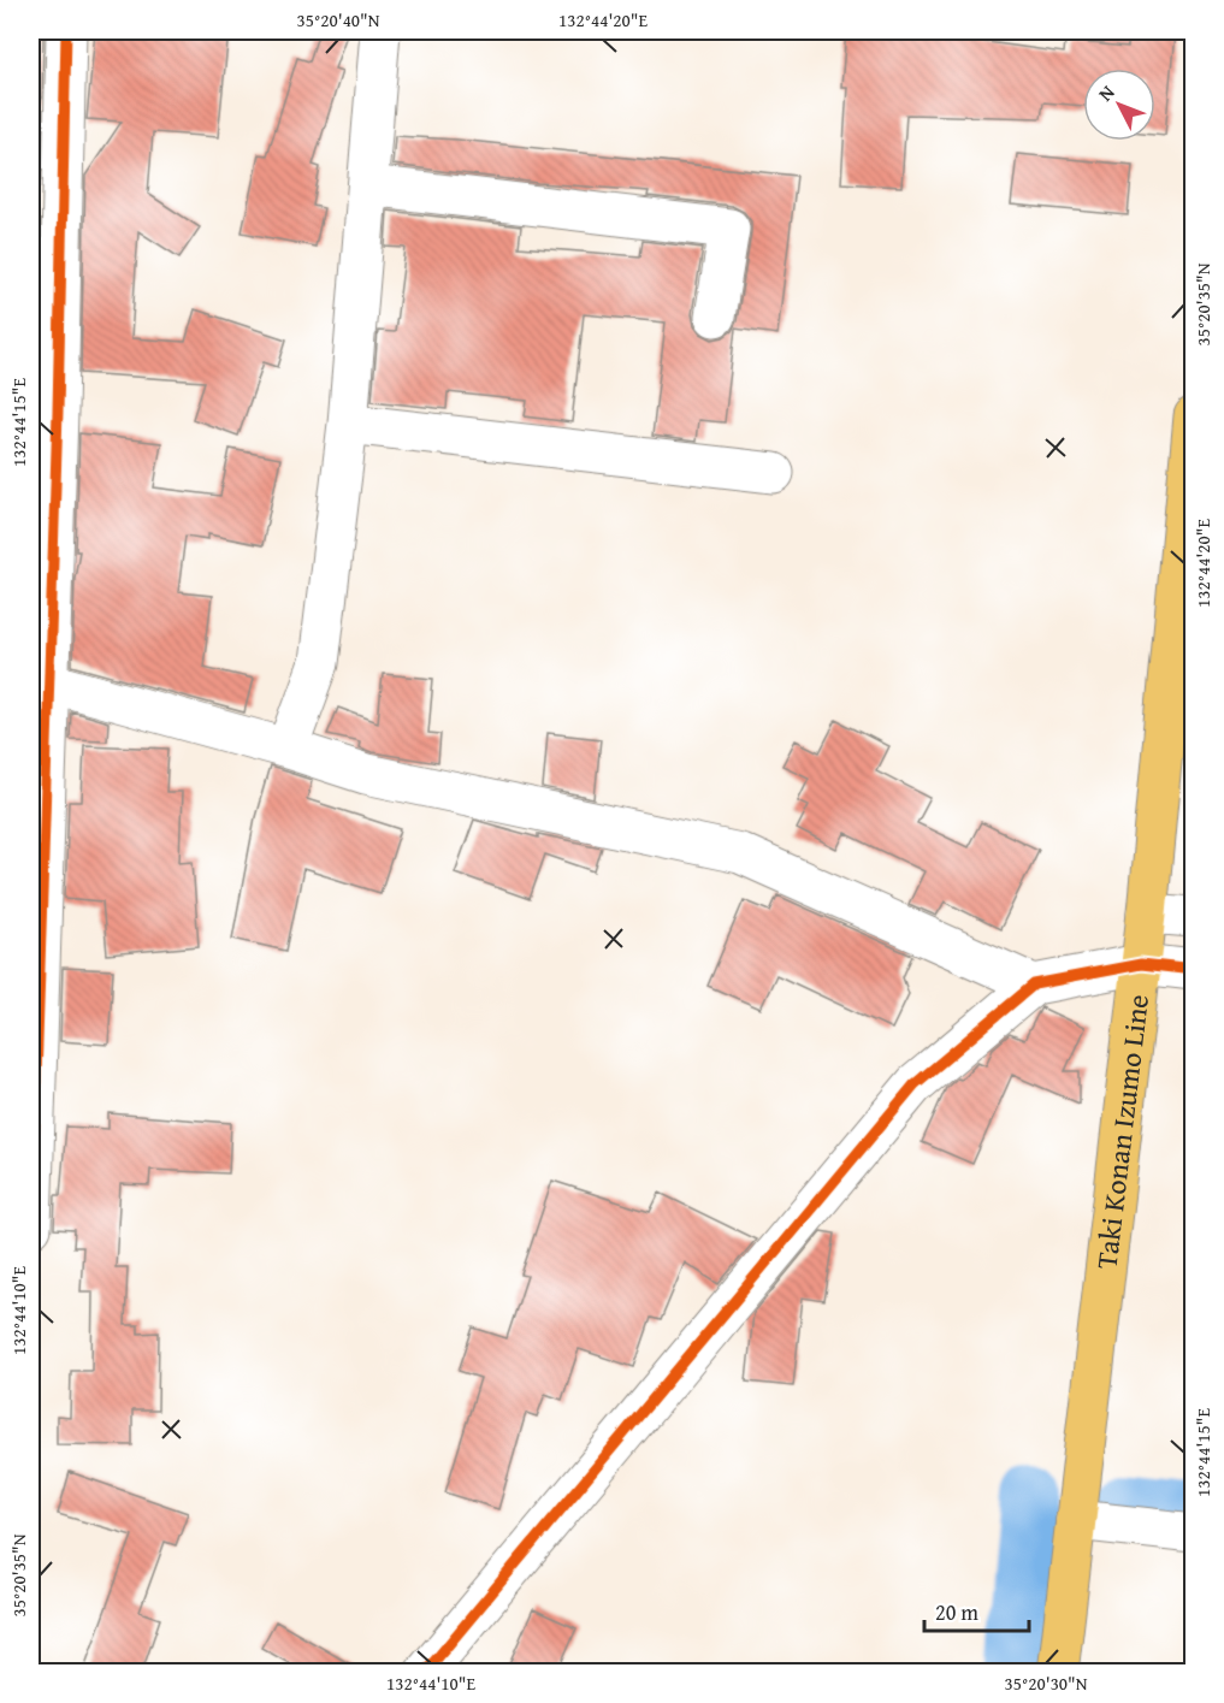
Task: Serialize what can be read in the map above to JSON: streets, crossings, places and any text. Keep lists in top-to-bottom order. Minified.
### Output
{"streets":{"main road":["Taki Konan Izumo Line"]},"scale_bar":"20 m","north":"top left","coordinates":["35°20'40\"N","132°44'20\"E","35°20'35\"N","132°44'15\"E","132°44'10\"E","35°20'30\"N"]}
